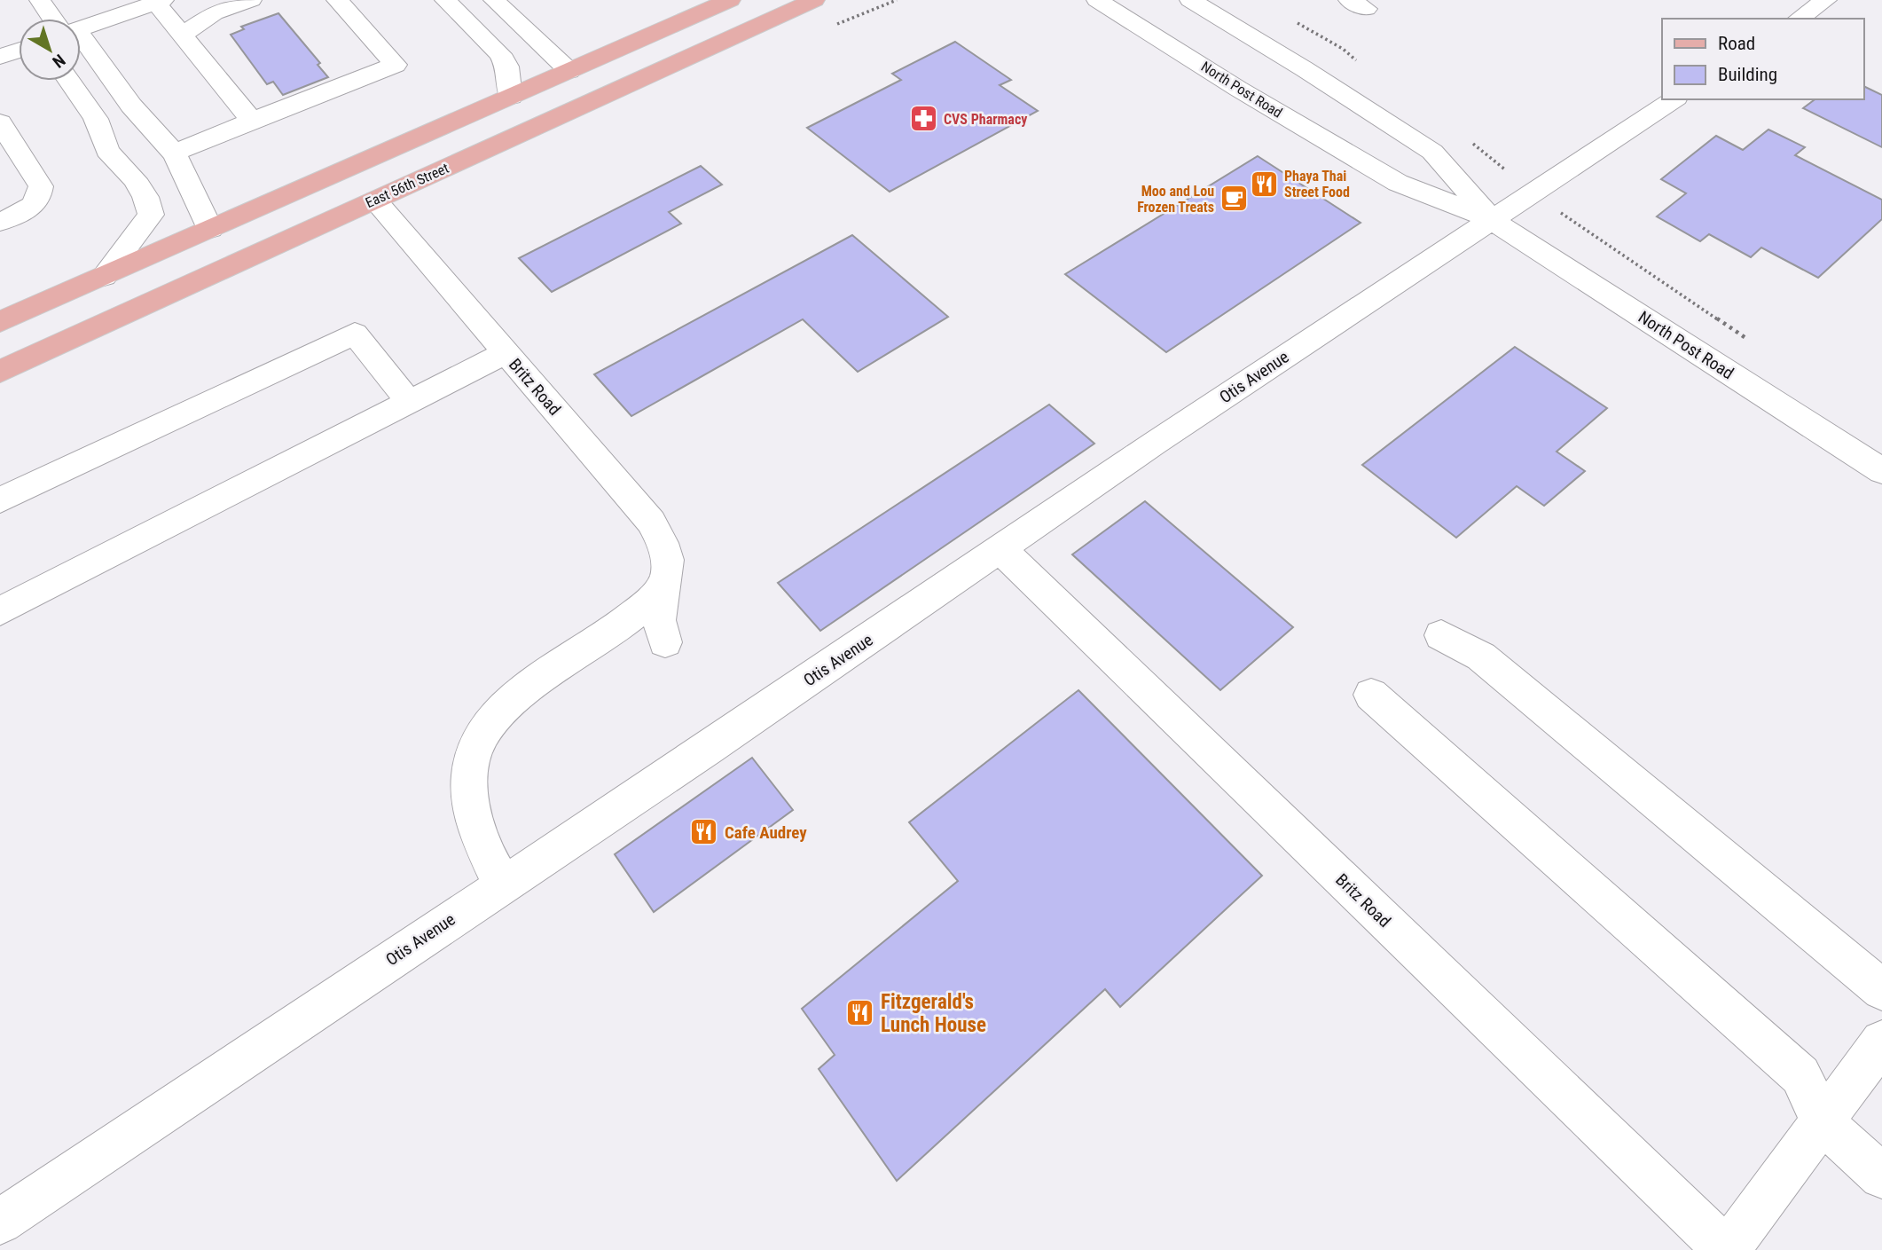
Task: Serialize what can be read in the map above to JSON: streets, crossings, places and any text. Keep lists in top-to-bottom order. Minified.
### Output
{"streets":{"main road":["East 56th Street"],"street":["North Post Road","Otis Avenue","Britz Road"]},"crossings":[["North Post Road","Otis Avenue"],["East 56th Street","Britz Road"],["Otis Avenue","Britz Road"]],"places":{"pharmacy":["CVS Pharmacy"],"restaurant":["Phaya Thai Street Food","Cafe Audrey","Fitzgerald's Lunch House"],"cafe":["Moo and Lou Frozen Treats"]},"legend":["Road","Building"],"north":"bottom right"}
